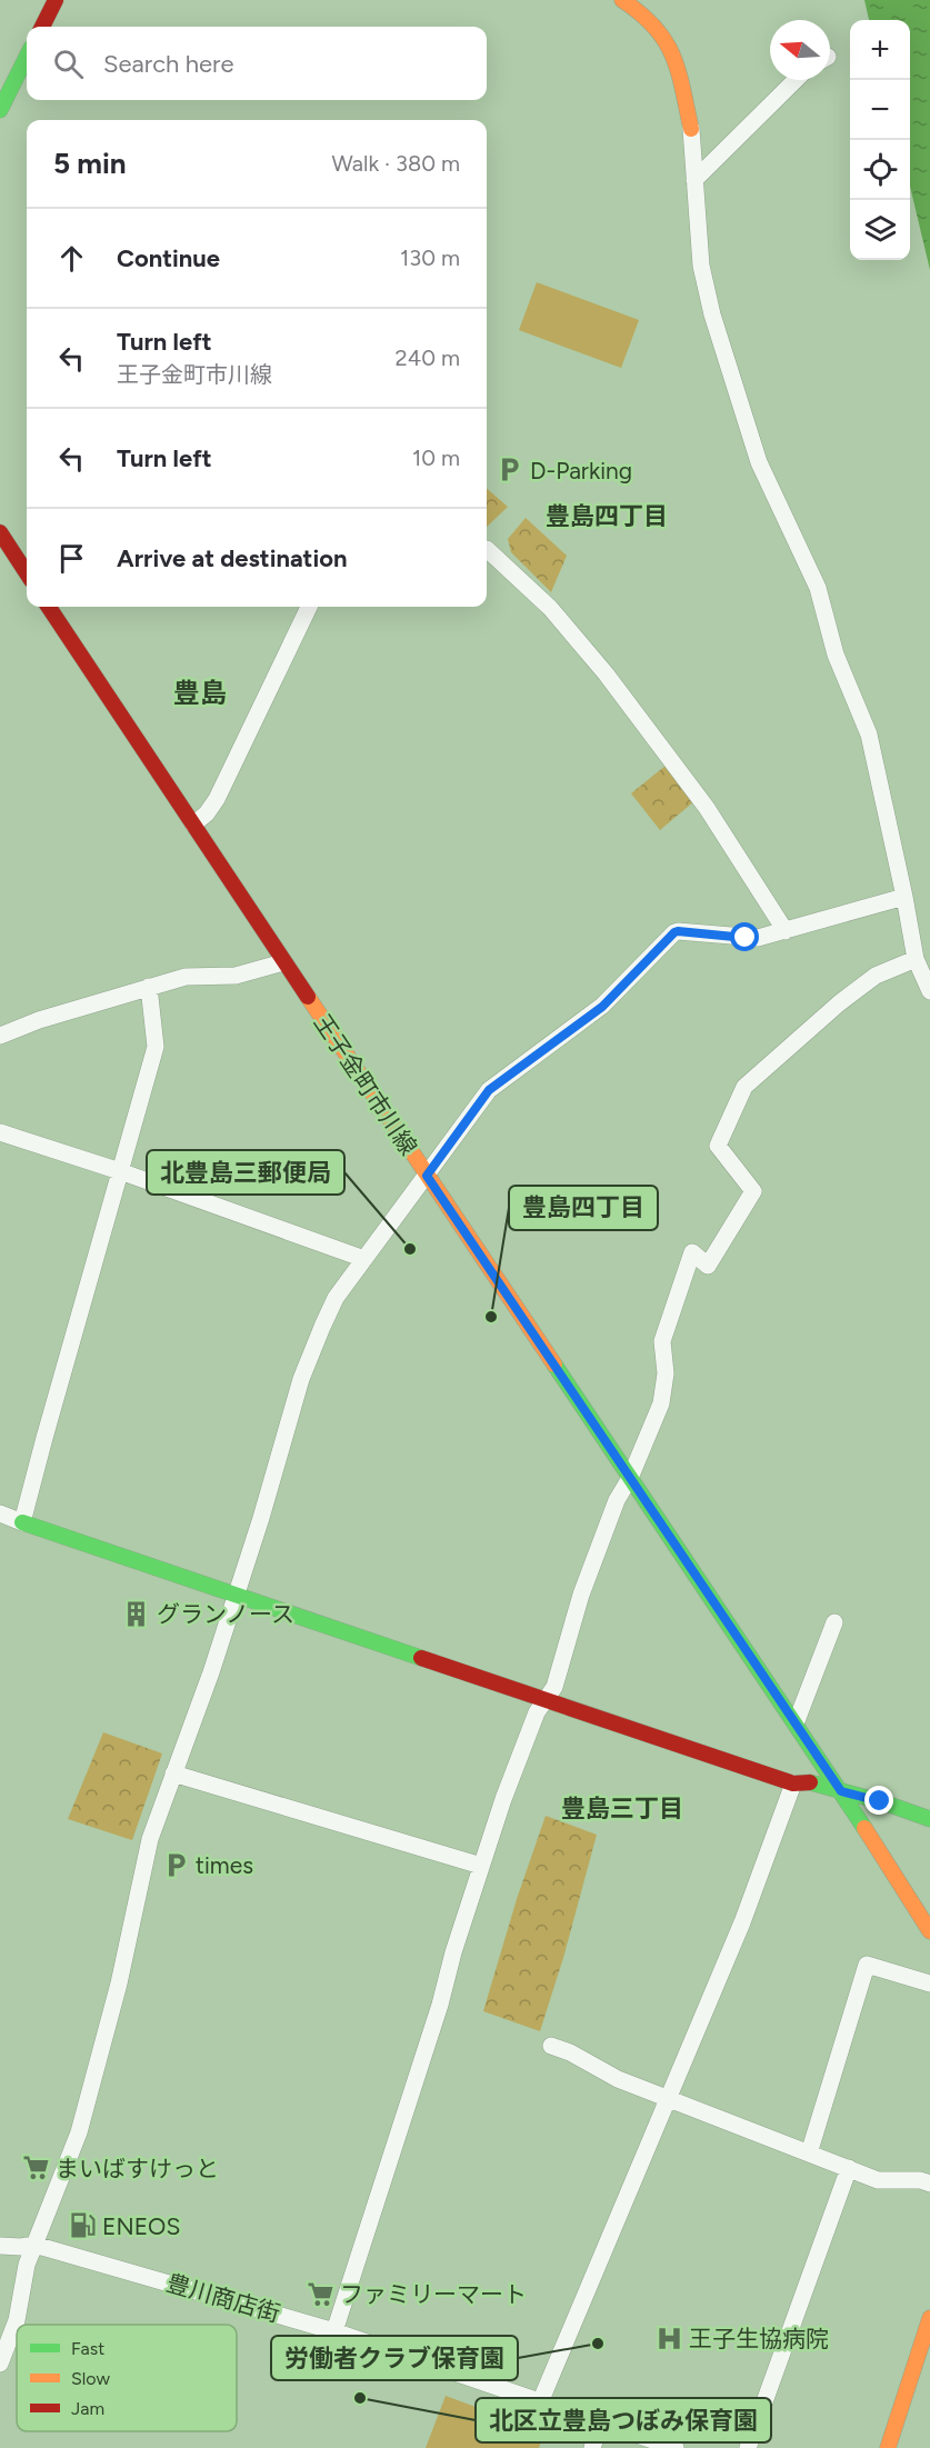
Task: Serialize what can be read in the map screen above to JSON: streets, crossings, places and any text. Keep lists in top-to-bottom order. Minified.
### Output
{"streets":{"main road":["王子金町市川線"],"street":["豊川商店街"]},"districts":["豊島四丁目","豊島","豊島三丁目"],"places":{"parking":["D-Parking","times"],"other":["北豊島三郵便局","豊島四丁目","労働者クラブ保育園","北区立豊島つぼみ保育園"],"building":["グランノース"],"supermarket":["まいばすけっと","ファミリーマート"],"fuel station":["ENEOS"],"hospital":["王子生協病院"]},"legend":["Fast","Slow","Jam"],"north":"left","page":{"map_buttons":["+","−"],"search":"Search here","heading":["5 min","Walk · 380 m"],"list":[["Continue","130 m"],["Turn left","王子金町市川線","240 m"],["Turn left","10 m"],"Arrive at destination"]}}
